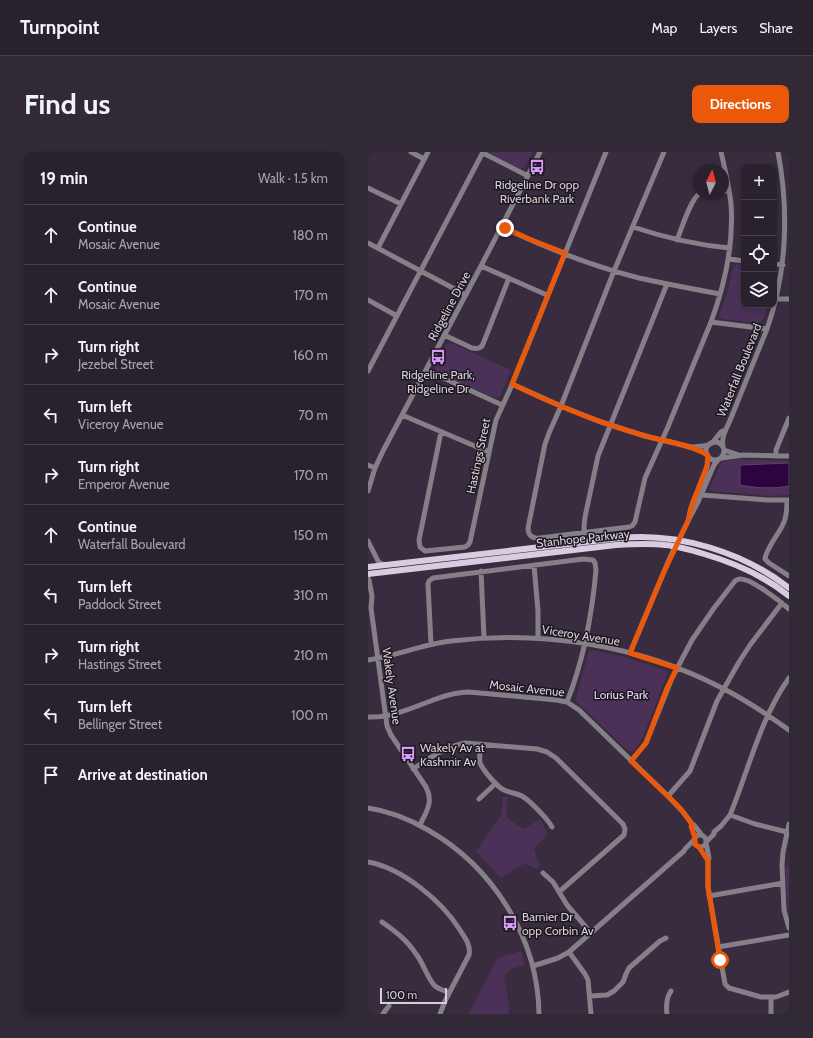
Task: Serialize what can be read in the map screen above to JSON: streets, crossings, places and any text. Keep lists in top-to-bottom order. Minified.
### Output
{"streets":{"main road":["Stanhope Parkway"],"street":["Ridgeline Drive","Waterfall Boulevard","Hastings Street","Viceroy Avenue","Wakely Avenue","Mosaic Avenue"]},"crossings":[["Viceroy Avenue","Wakely Avenue"],["Wakely Avenue","Mosaic Avenue"]],"parks":["Lorius Park"],"places":{"bus stop":["Ridgeline Dr opp Riverbank Park","Ridgeline Park, Ridgeline Dr","Wakely Av at Kashmir Av","Barnier Dr opp Corbin Av"]},"scale_bar":"100 m","north":"top","page":{"header":"Turnpoint","nav":["Map","Layers","Share"],"buttons":"Directions","title":"Find us","heading":["19 min","Walk · 1.5 km"],"map_buttons":["+","−"],"list":[["Continue","Mosaic Avenue","180 m"],["Continue","Mosaic Avenue","170 m"],["Turn right","Jezebel Street","160 m"],["Turn left","Viceroy Avenue","70 m"],["Turn right","Emperor Avenue","170 m"],["Continue","Waterfall Boulevard","150 m"],["Turn left","Paddock Street","310 m"],["Turn right","Hastings Street","210 m"],["Turn left","Bellinger Street","100 m"],"Arrive at destination"],"scale":"100 m"}}
